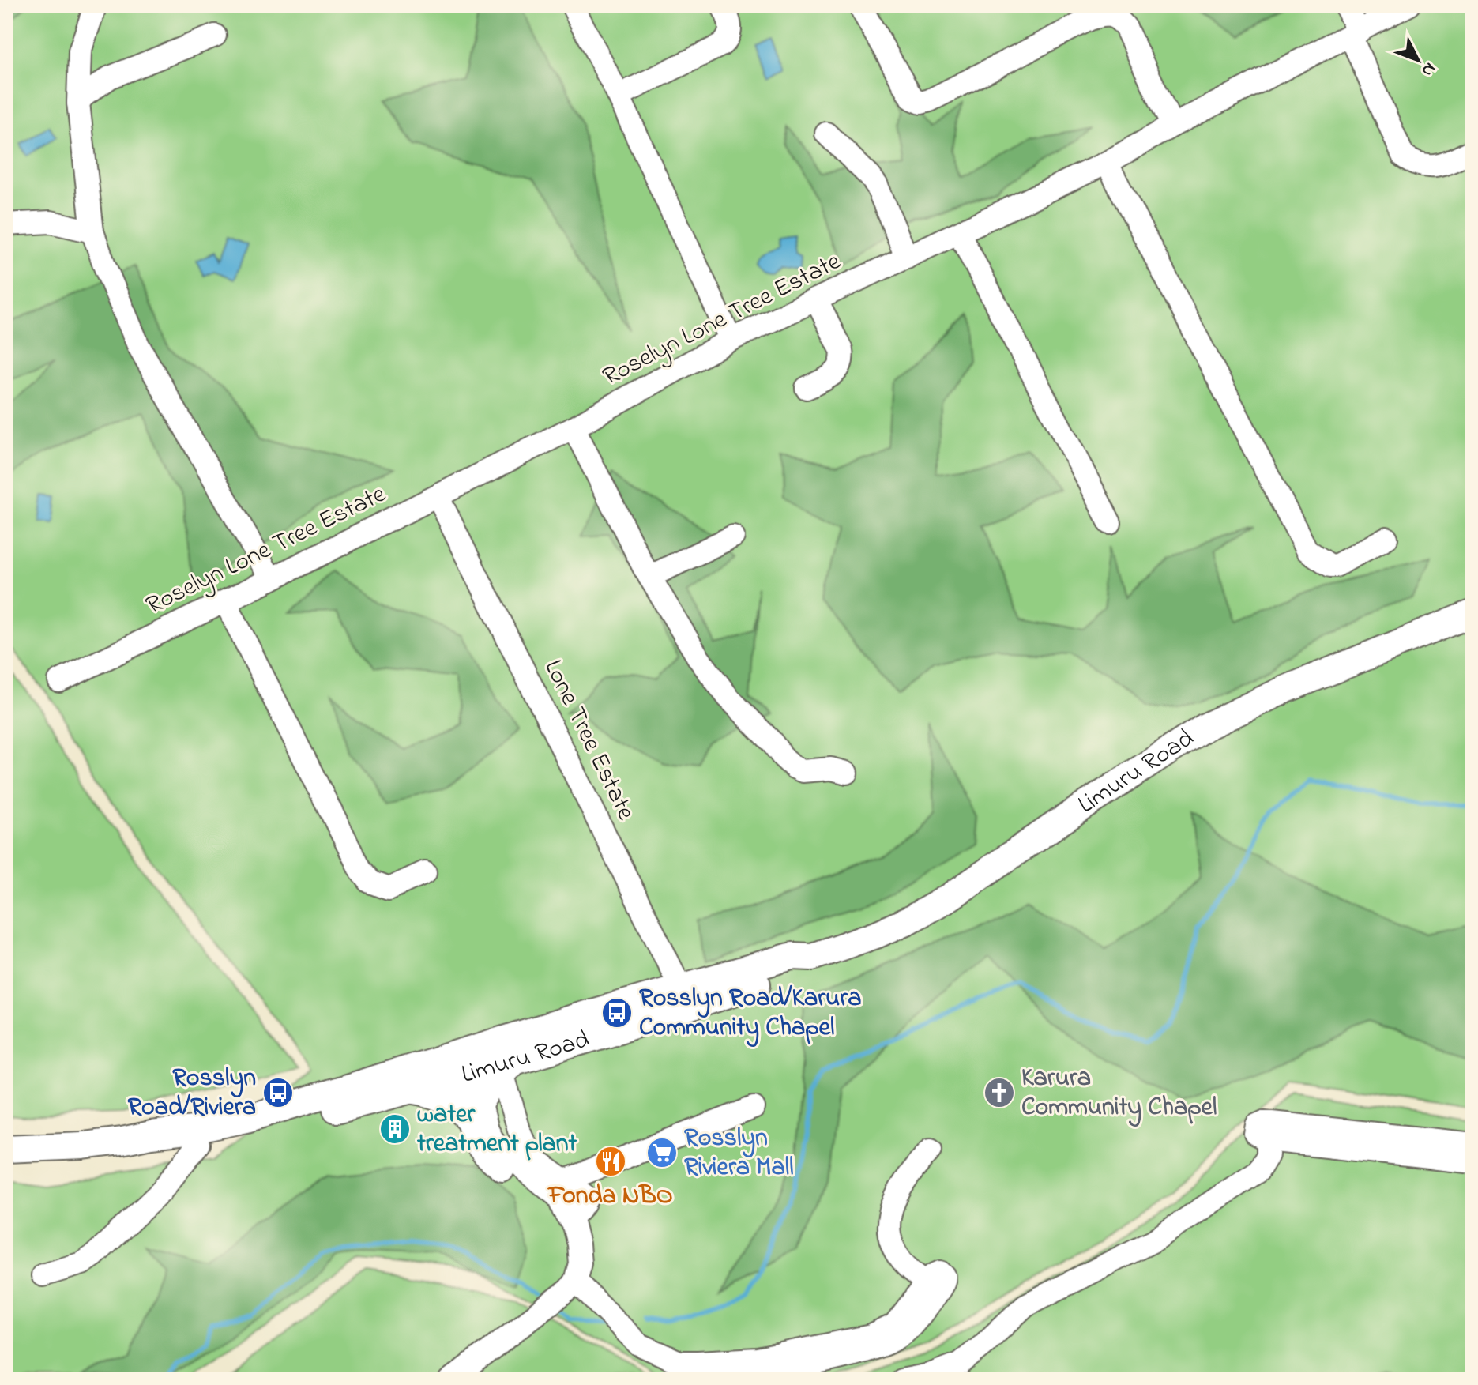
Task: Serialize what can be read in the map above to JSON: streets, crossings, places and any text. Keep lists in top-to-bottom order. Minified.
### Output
{"streets":{"main road":["Limuru Road"],"street":["Roselyn Lone Tree Estate","Lone Tree Estate"]},"crossings":[["Roselyn Lone Tree Estate","Lone Tree Estate"],["Lone Tree Estate","Limuru Road"]],"places":{"bus stop":["Rosslyn Road/Karura Community Chapel","Rosslyn Road/Riviera"],"church":["Karura Community Chapel"],"building":["water treatment plant"],"supermarket":["Rosslyn Riviera Mall"],"restaurant":["Fonda NBO"]},"north":"bottom right"}
